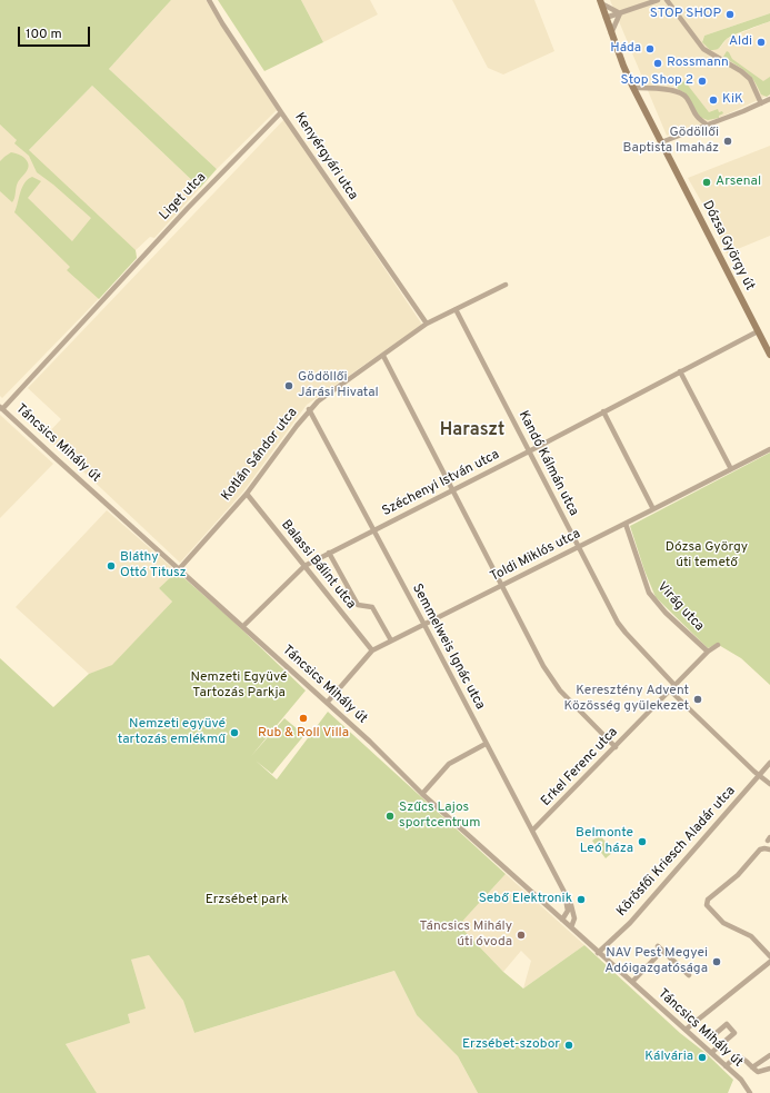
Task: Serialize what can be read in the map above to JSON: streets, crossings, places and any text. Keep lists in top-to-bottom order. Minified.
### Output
{"streets":{"main road":["Dózsa György út"],"street":["Kenyérgyári utca","Liget utca","Táncsics Mihály út","Kotlán Sándor utca","Kandó Kálmán utca","Széchenyi István utca","Toldi Miklós utca","Balassi Bálint utca","Virág utca","Semmelweis Ignác utca","Erkel Ferenc utca","Körösfői Kriesch Aladár utca"]},"crossings":[["Kenyérgyári utca","Liget utca"],["Kenyérgyári utca","Kotlán Sándor utca"],["Liget utca","Táncsics Mihály út"],["Dózsa György út","Széchenyi István utca"],["Táncsics Mihály út","Kotlán Sándor utca"],["Táncsics Mihály út","Széchenyi István utca"],["Táncsics Mihály út","Toldi Miklós utca"],["Táncsics Mihály út","Semmelweis Ignác utca"],["Táncsics Mihály út","Körösfői Kriesch Aladár utca"],["Kotlán Sándor utca","Kandó Kálmán utca"],["Kotlán Sándor utca","Balassi Bálint utca"],["Kotlán Sándor utca","Semmelweis Ignác utca"],["Kandó Kálmán utca","Széchenyi István utca"],["Kandó Kálmán utca","Toldi Miklós utca"],["Kandó Kálmán utca","Erkel Ferenc utca"],["Széchenyi István utca","Balassi Bálint utca"],["Széchenyi István utca","Semmelweis Ignác utca"],["Toldi Miklós utca","Balassi Bálint utca"],["Toldi Miklós utca","Virág utca"],["Toldi Miklós utca","Semmelweis Ignác utca"],["Virág utca","Erkel Ferenc utca"],["Semmelweis Ignác utca","Erkel Ferenc utca"]],"districts":["Haraszt"],"parks":["Dózsa György úti temető","Nemzeti Együvé Tartozás Parkja","Erzsébet park"],"places":["STOP SHOP","Aldi","Háda","Rossmann","Stop Shop 2","KiK","Gödöllői Baptista Imaház","Arsenal","Gödöllői Járási Hivatal","Bláthy Ottó Titusz","Keresztény Advent Közösség gyülekezet","Rub & Roll Villa","Nemzeti együvé tartozás emlékmű","Szűcs Lajos sportcentrum","Belmonte Leó háza","Sebő Elektronik","Táncsics Mihály úti óvoda","NAV Pest Megyei Adóigazgatósága","Erzsébet-szobor","Kálvária"],"scale_bar":"100 m"}
